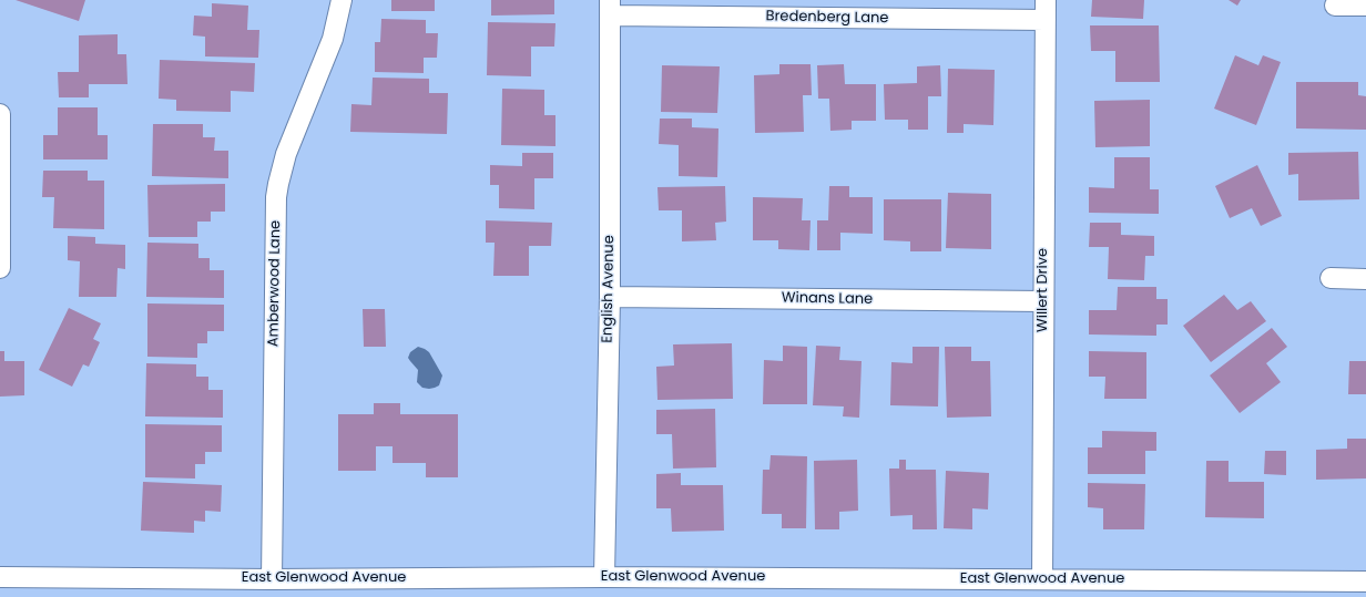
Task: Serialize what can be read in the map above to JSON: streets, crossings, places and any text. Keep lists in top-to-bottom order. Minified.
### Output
{"streets":{"street":["Bredenberg Lane","Amberwood Lane","English Avenue","Willert Drive","Winans Lane","East Glenwood Avenue"]},"crossings":[["Bredenberg Lane","English Avenue"],["Bredenberg Lane","Willert Drive"],["Amberwood Lane","East Glenwood Avenue"],["English Avenue","Winans Lane"],["English Avenue","East Glenwood Avenue"],["Willert Drive","Winans Lane"],["Willert Drive","East Glenwood Avenue"]]}
